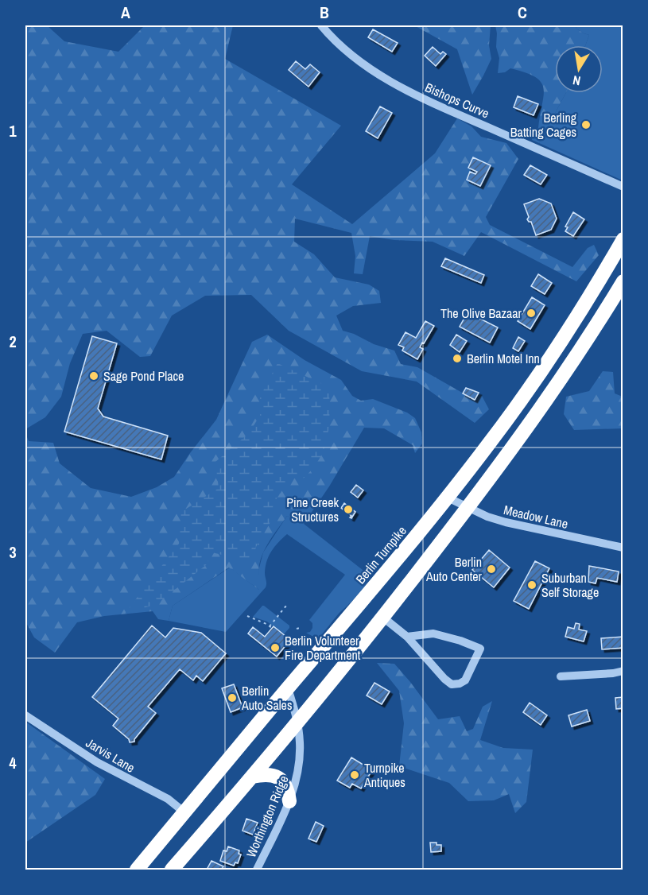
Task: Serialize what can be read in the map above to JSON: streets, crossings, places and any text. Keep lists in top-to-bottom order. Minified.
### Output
{"streets":{"highway":["Berlin Turnpike"],"street":["Bishops Curve","Meadow Lane","Jarvis Lane","Worthington Ridge"]},"crossings":[["Meadow Lane","Berlin Turnpike"],["Berlin Turnpike","Jarvis Lane"],["Berlin Turnpike","Worthington Ridge"]],"places":["Berling Batting Cages","The Olive Bazaar","Berlin Motel Inn","Sage Pond Place","Pine Creek Structures","Berlin Auto Center","Suburban Self Storage","Berlin Volunteer Fire Department","Berlin Auto Sales","Turnpike Antiques"],"north":"bottom","grid":{"columns":["A","B","C"],"rows":["1","2","3","4"]}}
